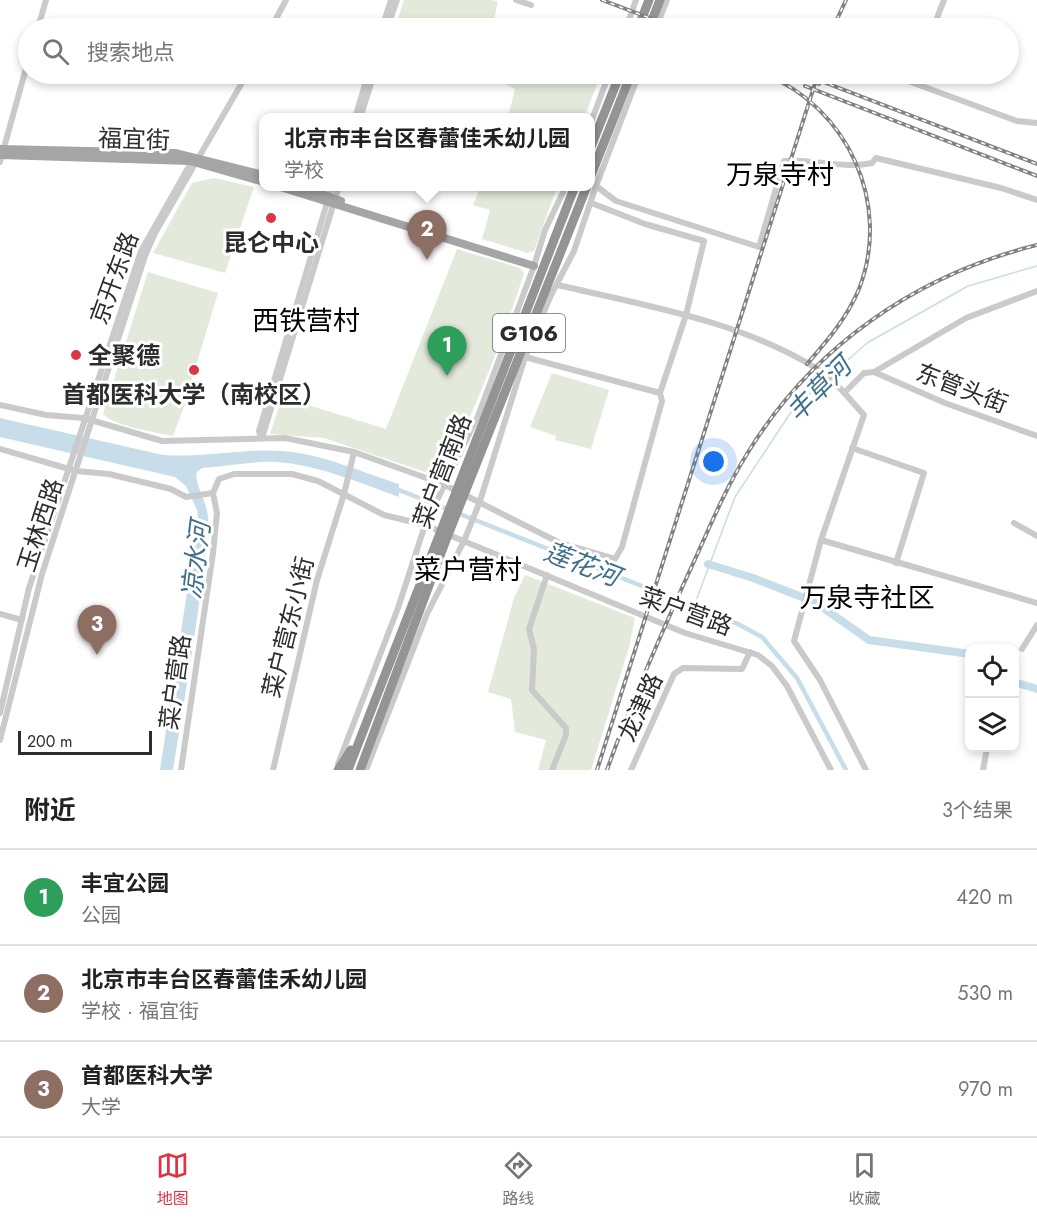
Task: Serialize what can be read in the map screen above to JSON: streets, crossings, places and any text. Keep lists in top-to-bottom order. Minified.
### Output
{"streets":{"highway":["G106","菜户营南路"],"main road":["福宜街"],"street":["京开东路","东管头街","玉林西路","菜户营路","菜户营东小街","龙津路"]},"crossings":[["福宜街","京开东路"],["京开东路","玉林西路"],["菜户营南路","菜户营路"],["菜户营路","菜户营东小街"],["菜户营路","龙津路"]],"districts":["万泉寺村","西铁营村","菜户营村","万泉寺社区"],"water":["丰草河","凉水河","莲花河"],"places":["昆仑中心","全聚德","首都医科大学（南校区）"],"scale_bar":"200 m","page":{"search":"搜索地点","popup":["北京市丰台区春蕾佳禾幼儿园","学校"],"pins":["2","1","3"],"scale":"200 m","heading":["附近","3个结果"],"list":[{"mark":"1","name":"丰宜公园","note":"公园","value":"420 m"},{"mark":"2","name":"北京市丰台区春蕾佳禾幼儿园","note":"学校 · 福宜街","value":"530 m"},{"mark":"3","name":"首都医科大学","note":"大学","value":"970 m"}],"nav":["地图","路线","收藏"]}}
